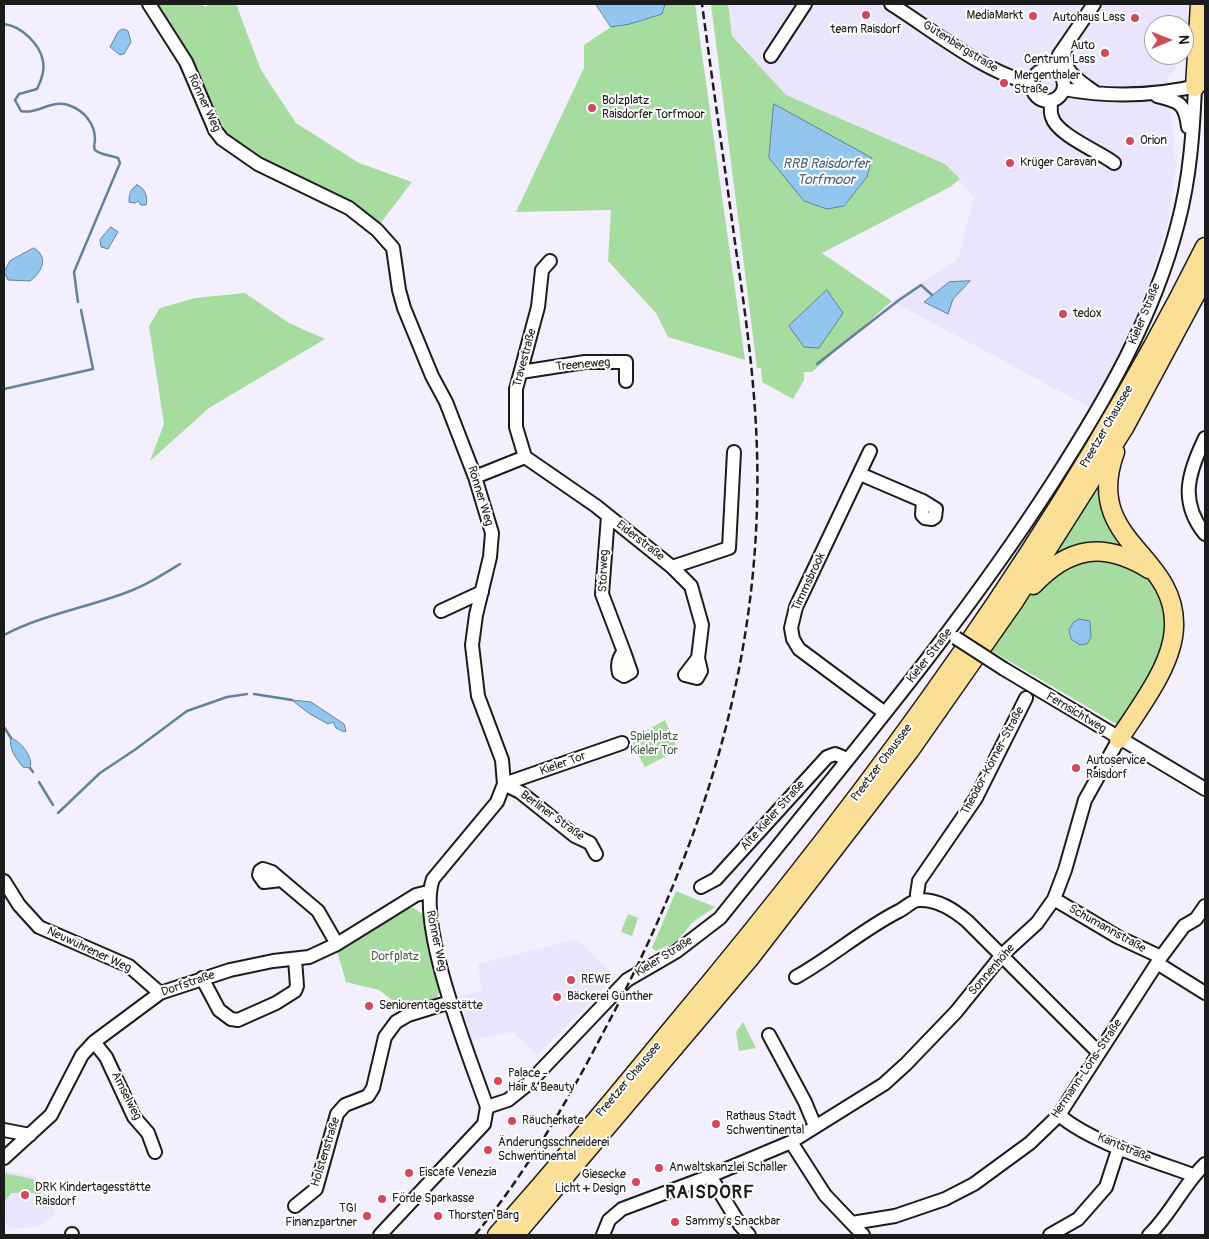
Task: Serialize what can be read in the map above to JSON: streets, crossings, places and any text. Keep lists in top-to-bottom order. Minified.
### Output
{"streets":{"highway":["Preetzer Chaussee"],"street":["Gutenbergstraße","Rönner Weg","Kieler Straße","Travestraße","Treeneweg","Eiderstraße","Störweg","Timmsbrook","Fernsichtweg","Theodor-Körner-Straße","Kieler Tor","Berliner Straße","Alte Kieler Straße","Schumannstraße","Neuwührener Weg","Sonnenhöhe","Dorfstraße","Hermann-Löns-Straße","Amselweg","Kantstraße","Holstenstraße"]},"crossings":[["Rönner Weg","Kieler Straße"],["Rönner Weg","Kieler Tor"],["Rönner Weg","Berliner Straße"],["Rönner Weg","Dorfstraße"],["Rönner Weg","Holstenstraße"],["Kieler Straße","Timmsbrook"],["Kieler Straße","Fernsichtweg"],["Kieler Straße","Alte Kieler Straße"],["Travestraße","Treeneweg"],["Travestraße","Eiderstraße"],["Eiderstraße","Störweg"],["Fernsichtweg","Sonnenhöhe"],["Kieler Tor","Berliner Straße"],["Schumannstraße","Sonnenhöhe"],["Schumannstraße","Hermann-Löns-Straße"],["Neuwührener Weg","Dorfstraße"],["Dorfstraße","Amselweg"],["Hermann-Löns-Straße","Kantstraße"]],"districts":["RAISDORF"],"water":["RRB Raisdorfer Torfmoor"],"parks":["Spielplatz Kieler Tor","Dorfplatz"],"places":["team Raisdorf","MediaMarkt","Autohaus Lass","Auto Centrum Lass","Mergenthaler Straße","Bolzplatz Raisdorfer Torfmoor","Orion","Krüger Caravan","tedox","Autoservice Raisdorf","REWE","Bäckerei Günther","Seniorentagesstätte","Palace - Hair & Beauty","Räucherkate","Rathaus Stadt Schwentinental","Änderungsschneiderei Schwentinental","Anwaltskanzlei Schaller","Eiscafe Venezia","Giesecke Licht + Design","DRK Kindertagesstätte Raisdorf","Förde Sparkasse","TGI Finanzpartner","Thorsten Barg","Sammy's Snackbar"],"north":"right"}
